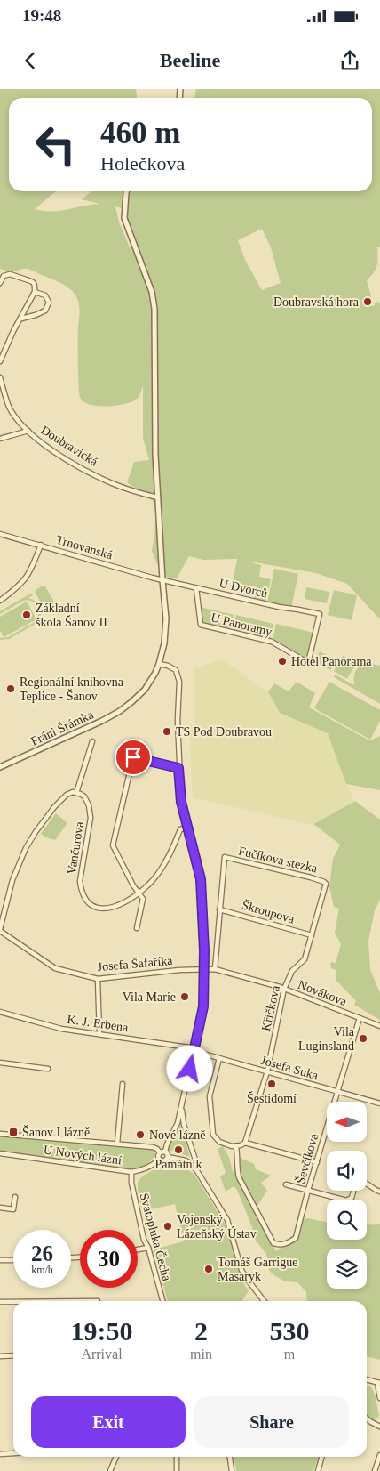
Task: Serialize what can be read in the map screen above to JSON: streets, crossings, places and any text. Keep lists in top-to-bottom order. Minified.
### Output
{"streets":{"street":["Doubravická","Trnovanská","U Dvorců","U Panoramy","Fráni Šrámka","Vančurova","Fučíkova stezka","Škroupova","Josefa Šafaříka","Novákova","Křičkova","K. J. Erbena","Josefa Suka","U Nových lázní","Ševčíkova","Svatopluka Čecha"]},"crossings":[["Doubravická","Fráni Šrámka"],["Trnovanská","U Dvorců"],["Trnovanská","Fráni Šrámka"],["U Dvorců","U Panoramy"],["U Dvorců","Fráni Šrámka"],["Fučíkova stezka","Škroupova"],["Fučíkova stezka","Křičkova"],["Škroupova","Křičkova"],["Josefa Šafaříka","Novákova"],["Novákova","Křičkova"],["Novákova","Ševčíkova"],["Křičkova","Josefa Suka"],["K. J. Erbena","Josefa Suka"],["Josefa Suka","Ševčíkova"],["U Nových lázní","Svatopluka Čecha"]],"places":{"other":["Doubravská hora","Základní škola Šanov II","Hotel Panorama","Regionální knihovna Teplice - Šanov","TS Pod Doubravou","Vila Marie","Vila Luginsland","Šestidomí","Nové lázně","Památník","Vojenský Lázeňský Ústav","Tomáš Garrigue Masaryk"],"transit":["Šanov I lázně"]},"north":"left","page":{"status":"19:48","header":"Beeline","turn":["460 m","Holečkova"],"speed":"26 km/h","limit":"30","eta":["19:50","Arrival","2","min","530","m"],"buttons":["Exit","Share"]}}
